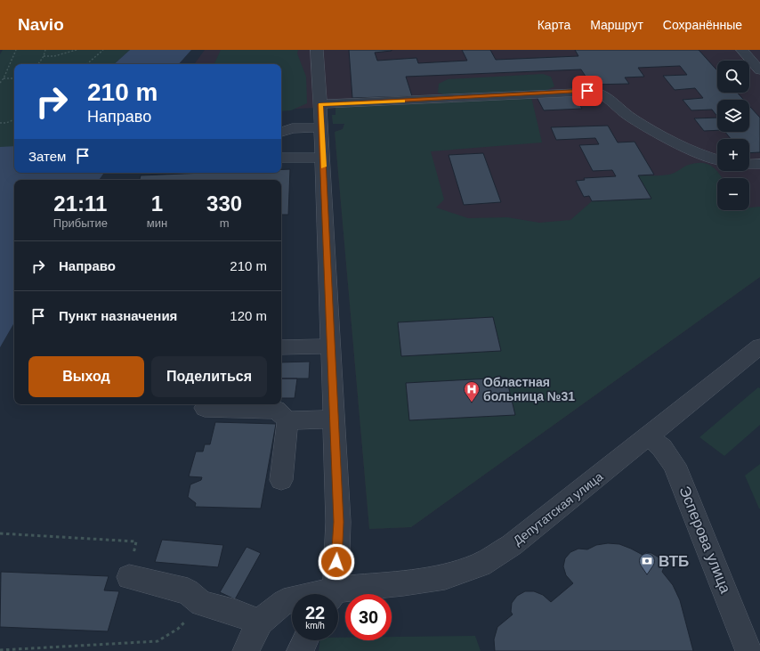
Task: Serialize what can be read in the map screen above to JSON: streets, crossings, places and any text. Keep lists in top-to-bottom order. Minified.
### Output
{"streets":{"street":["Депутатская улица","Эсперова улица"]},"crossings":[["Депутатская улица","Эсперова улица"]],"places":{"hospital":["Областная больница №31"],"bank":["ВТБ"]},"page":{"header":"Navio","nav":["Карта","Маршрут","Сохранённые"],"map_buttons":["+","−"],"turn":["210 m","Направо"],"then":"Затем","eta":["21:11","Прибытие","1","мин","330","m"],"list":[{"name":"Направо","value":"210 m"},{"name":"Пункт назначения","value":"120 m"}],"buttons":["Выход","Поделиться"],"speed":"22 km/h","limit":"30"}}
